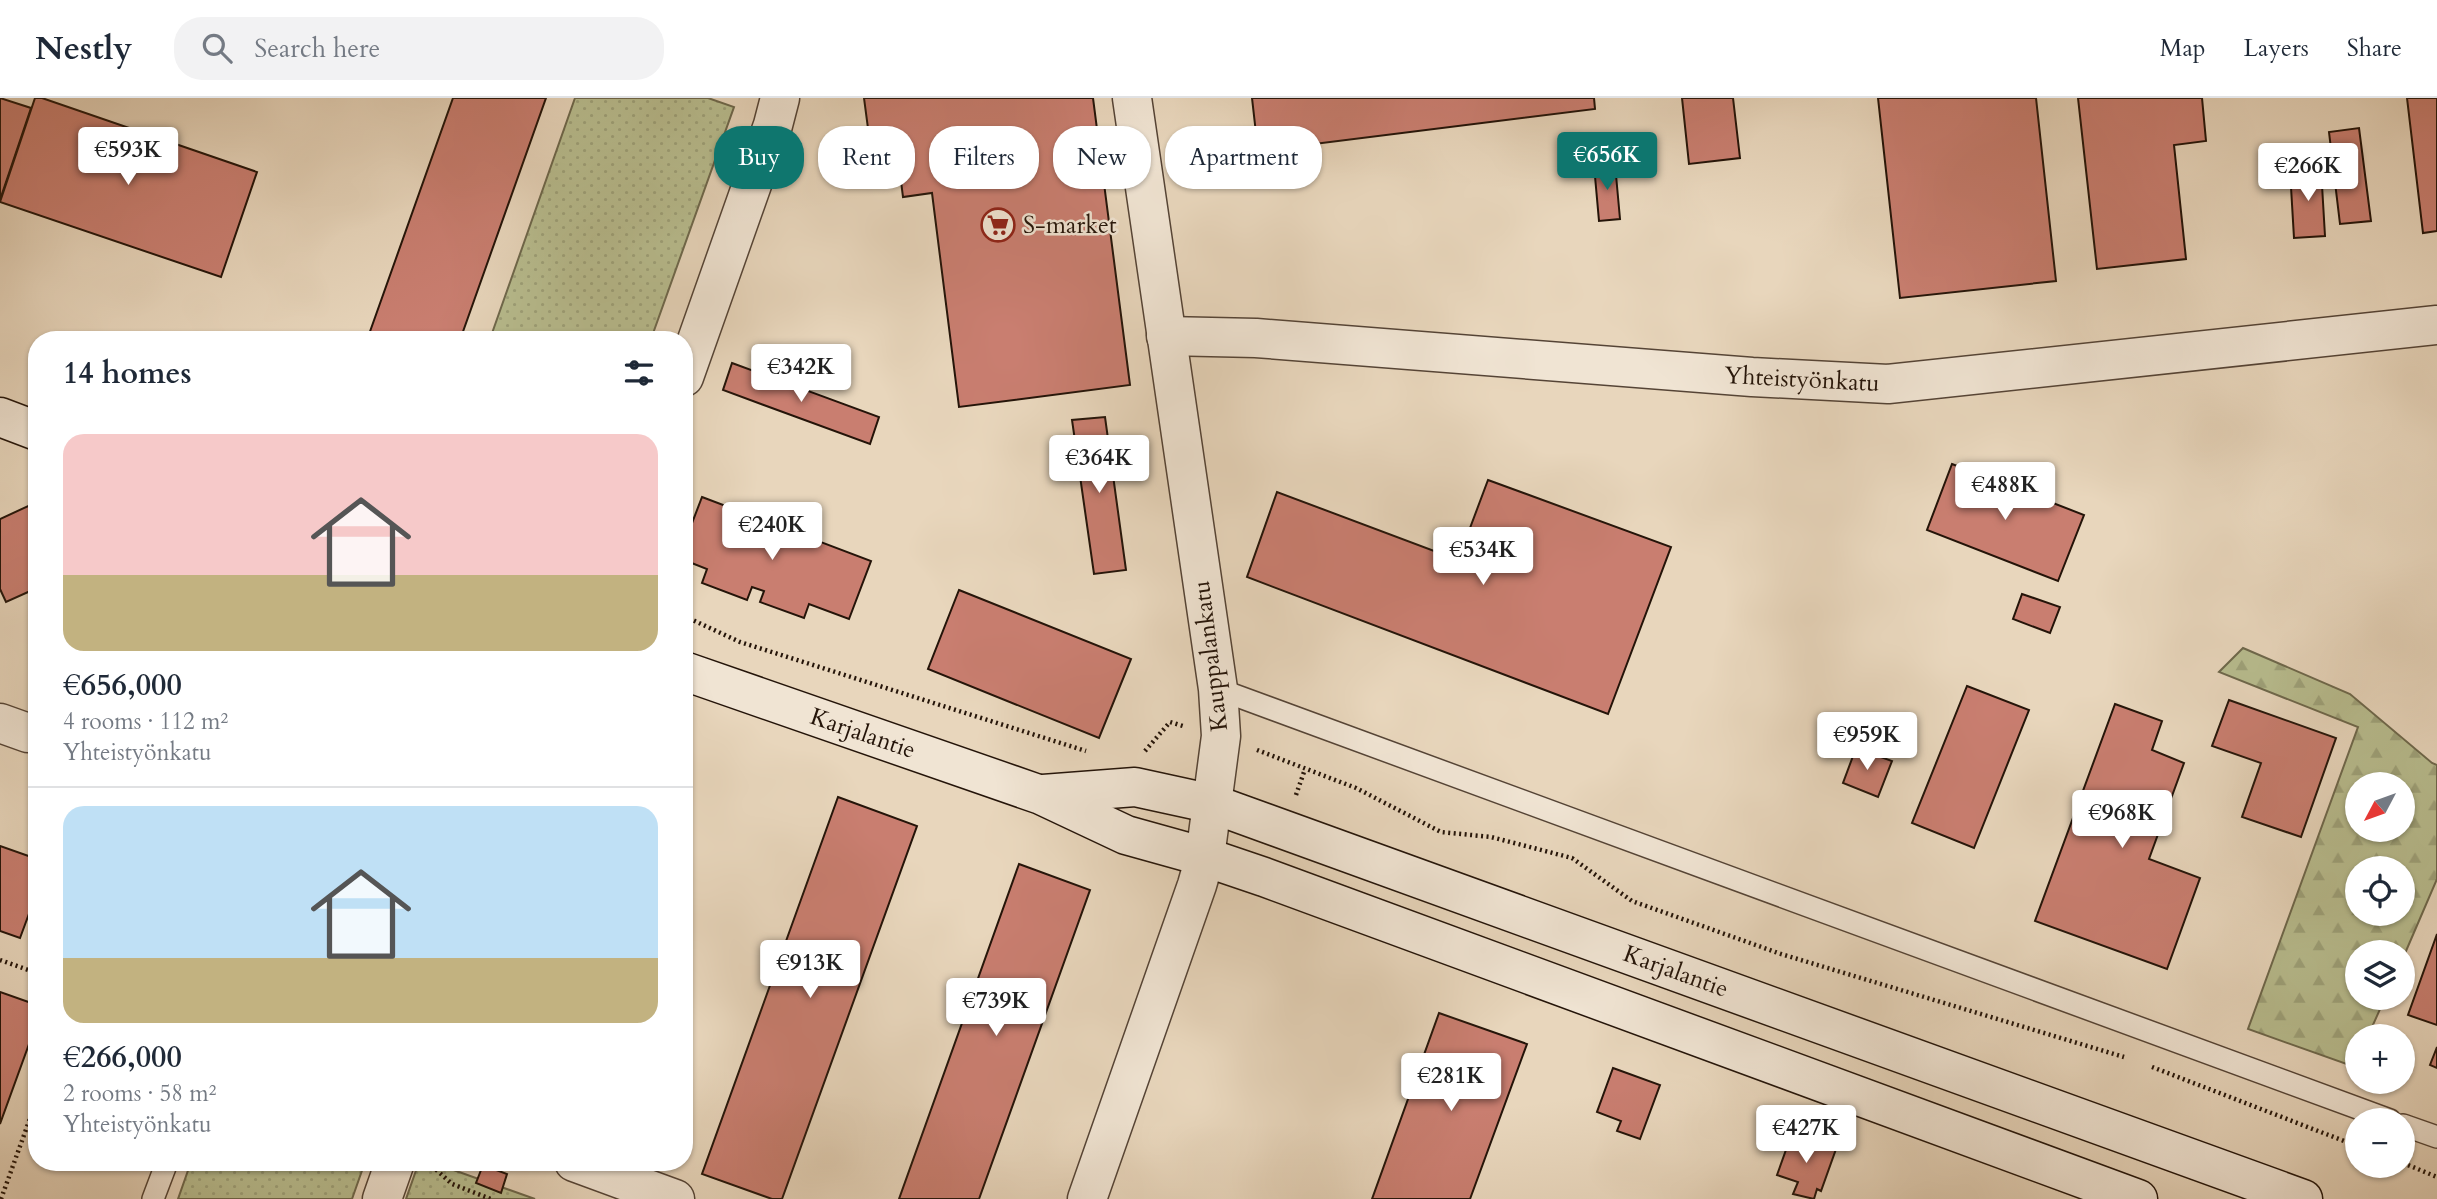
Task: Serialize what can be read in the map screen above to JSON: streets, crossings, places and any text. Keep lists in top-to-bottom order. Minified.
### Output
{"streets":{"main road":["Yhteistyönkatu","Kauppalankatu","Karjalantie"]},"crossings":[["Yhteistyönkatu","Kauppalankatu"],["Kauppalankatu","Karjalantie"]],"places":{"supermarket":["S-market"]},"north":"bottom left","page":{"header":"Nestly","search":"Search here","nav":["Map","Layers","Share"],"chip":["Buy","Rent","Filters","New","Apartment"],"price":["€593K","€656K","€266K","€342K","€364K","€488K","€240K","€534K","€959K","€968K","€913K","€739K","€281K","€427K"],"heading":"14 homes","list":[{"name":"€656,000","note":"4 rooms · 112 m² · Yhteistyönkatu"},{"name":"€266,000","note":"2 rooms · 58 m² · Yhteistyönkatu"}],"map_buttons":["+","−"]}}
